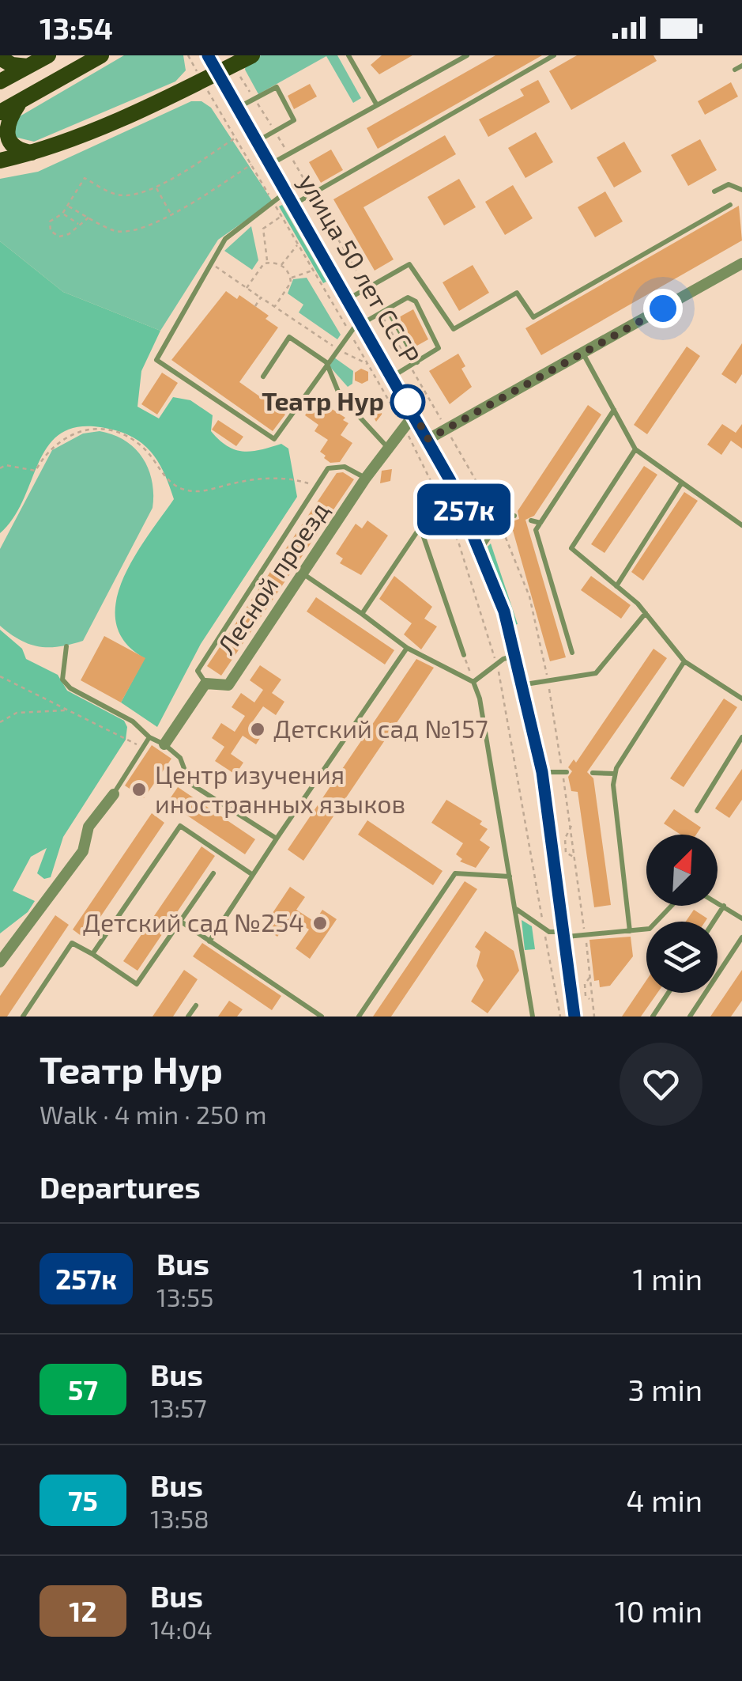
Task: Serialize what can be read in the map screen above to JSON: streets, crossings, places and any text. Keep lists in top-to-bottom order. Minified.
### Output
{"streets":{"main road":["улица 50 лет СССР"],"street":["Лесной проезд"]},"crossings":[["улица 50 лет СССР","Лесной проезд"]],"places":["Театр Нур","Детский сад №157","Центр изучения иностранных языков","Детский сад №254"],"lines":["bus line 257к"],"north":"top right","page":{"status":"13:54","on_map":"257к","heading":[["Театр Нур","Walk · 4 min · 250 m"],"Departures"],"list":[{"mark":"257к","name":"Bus","note":"13:55","value":"1 min"},{"mark":"57","name":"Bus","note":"13:57","value":"3 min"},{"mark":"75","name":"Bus","note":"13:58","value":"4 min"},{"mark":"12","name":"Bus","note":"14:04","value":"10 min"}]}}
